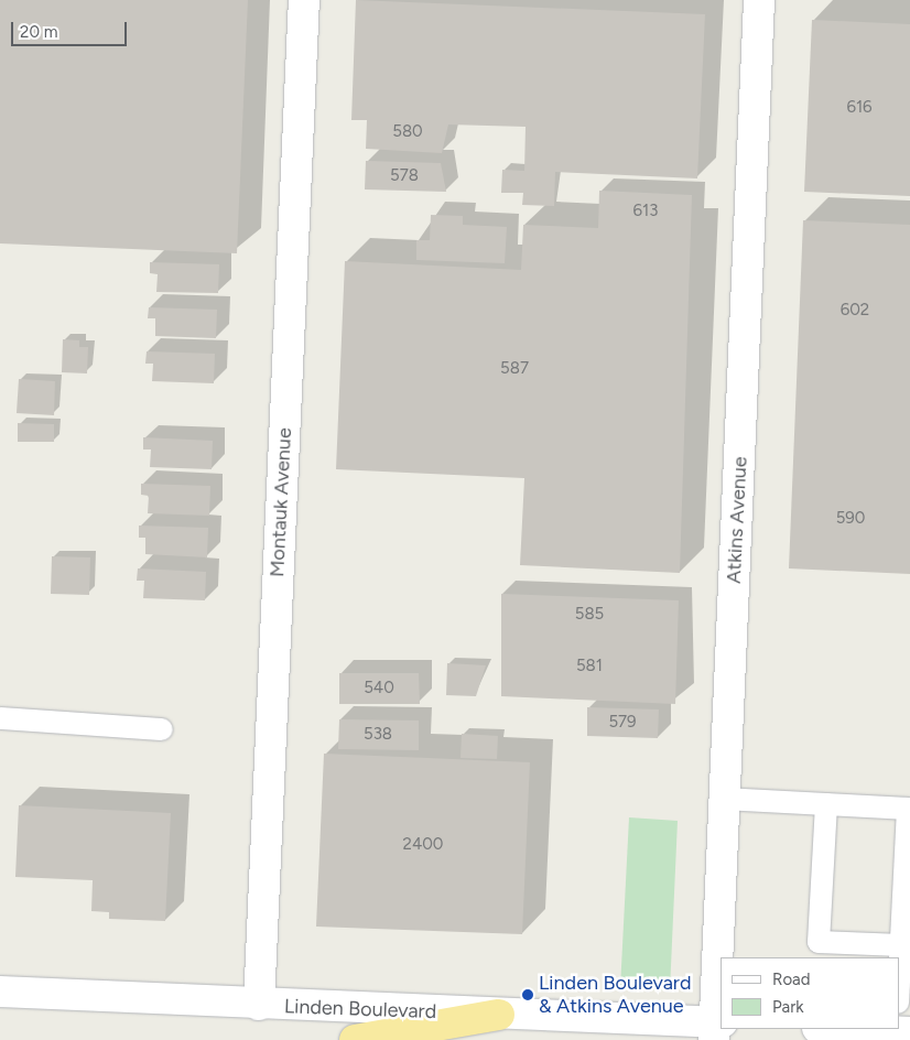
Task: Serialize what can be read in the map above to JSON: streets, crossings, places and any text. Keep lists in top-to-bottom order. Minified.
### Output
{"streets":{"street":["Montauk Avenue","Atkins Avenue","Linden Boulevard"]},"crossings":[["Montauk Avenue","Linden Boulevard"],["Atkins Avenue","Linden Boulevard"]],"places":["Linden Boulevard & Atkins Avenue"],"house_numbers":["616","580","578","613","602","587","590","585","581","540","579","538","2400"],"legend":["Road","Park"],"scale_bar":"20 m"}
